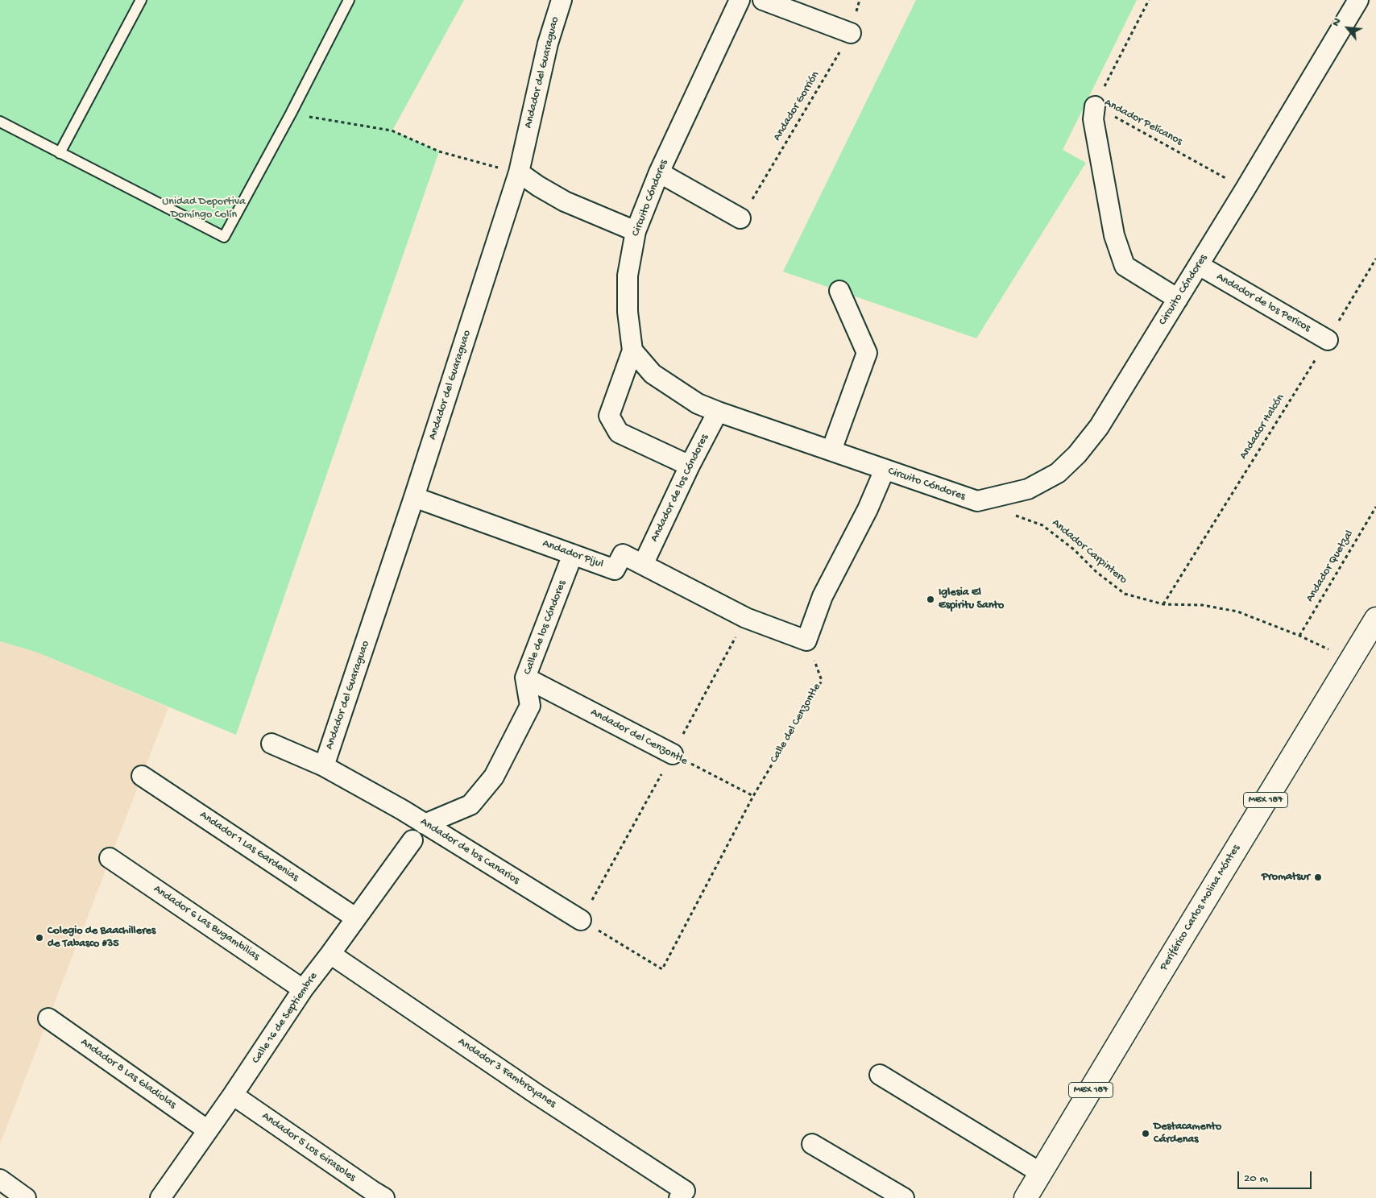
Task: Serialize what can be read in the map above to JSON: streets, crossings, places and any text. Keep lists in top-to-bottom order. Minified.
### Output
{"streets":{"main road":["MEX 187","Periférico Carlos Molina Móntes"],"street":["Andador del Guaraguao","Circuito Cóndores","Andador de los Pericos","Andador de los Cóndores","Andador Pijul","Calle de los Cóndores","Andador del Cenzontle","Andador 1 Las Gardenias","Andador de los Canarios","Andador 6 Las Bugambilias","Calle 16 de Septiembre","Andador 3 Fambroyanes","Andador 8 Las Gladiolas","Andador 5 Los Girasoles"],"path":["Andador Gorrión","Andador Pelícanos","Andador Halcón","Andador Carpintero","Andador Quetzal","Calle del Cenzontle"]},"crossings":[["Andador del Guaraguao","Andador Pijul"],["Andador del Guaraguao","Andador de los Canarios"],["Andador Pelícanos","Circuito Cóndores"],["Circuito Cóndores","Andador de los Pericos"],["Circuito Cóndores","Andador de los Cóndores"],["Andador de los Pericos","Andador Halcón"],["Andador Halcón","Andador Carpintero"],["Andador de los Cóndores","Andador Pijul"],["Andador Carpintero","Andador Quetzal"],["Andador Carpintero","Periférico Carlos Molina Móntes"],["Andador Pijul","Calle de los Cóndores"],["Andador Pijul","Calle del Cenzontle"],["Calle de los Cóndores","Andador del Cenzontle"],["Calle de los Cóndores","Andador de los Canarios"],["Calle del Cenzontle","Andador del Cenzontle"],["Calle del Cenzontle","Andador de los Canarios"],["Andador 1 Las Gardenias","Calle 16 de Septiembre"],["Andador 6 Las Bugambilias","Calle 16 de Septiembre"],["Calle 16 de Septiembre","Andador 3 Fambroyanes"],["Calle 16 de Septiembre","Andador 8 Las Gladiolas"],["Calle 16 de Septiembre","Andador 5 Los Girasoles"]],"parks":["Unidad Deportiva Domíngo Colín"],"places":["Iglesia El Espiritu Santo","Promatsur","Colegio de Baachilleres de Tabasco #35","Destacamento Cárdenas"],"scale_bar":"20 m","north":"top left"}
